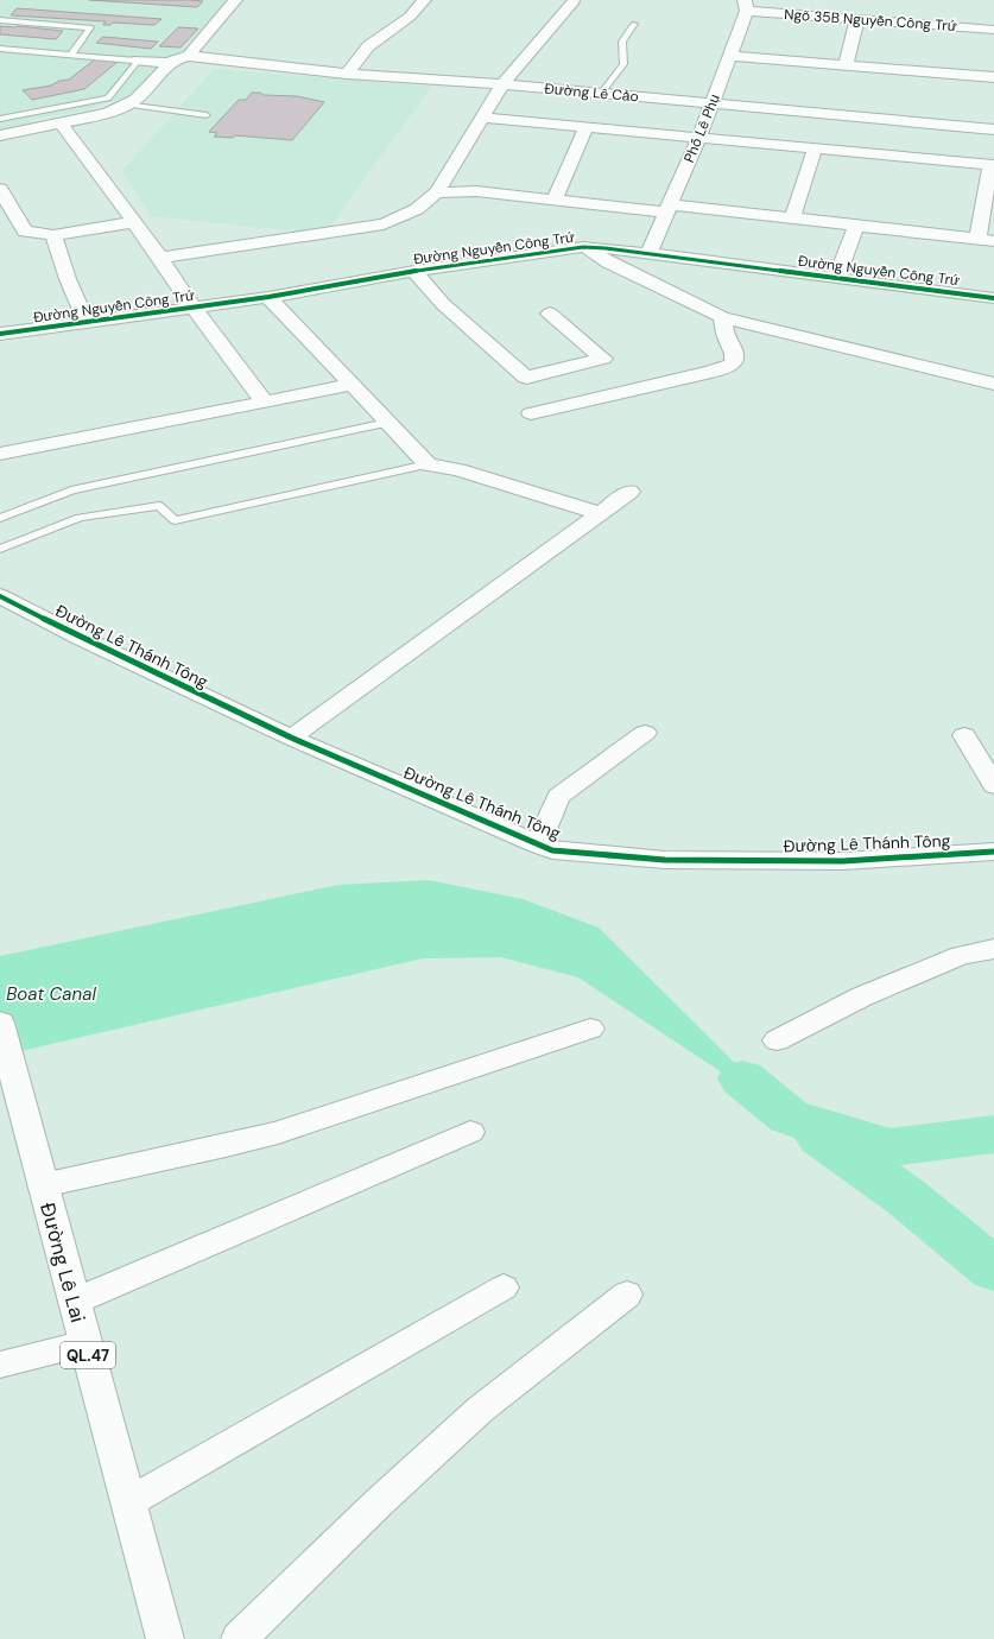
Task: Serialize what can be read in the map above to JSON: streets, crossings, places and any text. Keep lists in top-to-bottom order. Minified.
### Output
{"streets":{"highway":["Đường Lê Lai","QL.47"],"street":["Ngõ 35B Nguyễn Công Trứ","Đường Lê Cảo","Phố Lê Phụ","Đường Nguyễn Công Trứ","Đường Lê Thánh Tông"]},"crossings":[["Ngõ 35B Nguyễn Công Trứ","Phố Lê Phụ"],["Đường Lê Cảo","Phố Lê Phụ"],["Phố Lê Phụ","Đường Nguyễn Công Trứ"]],"water":["Boat Canal"]}
